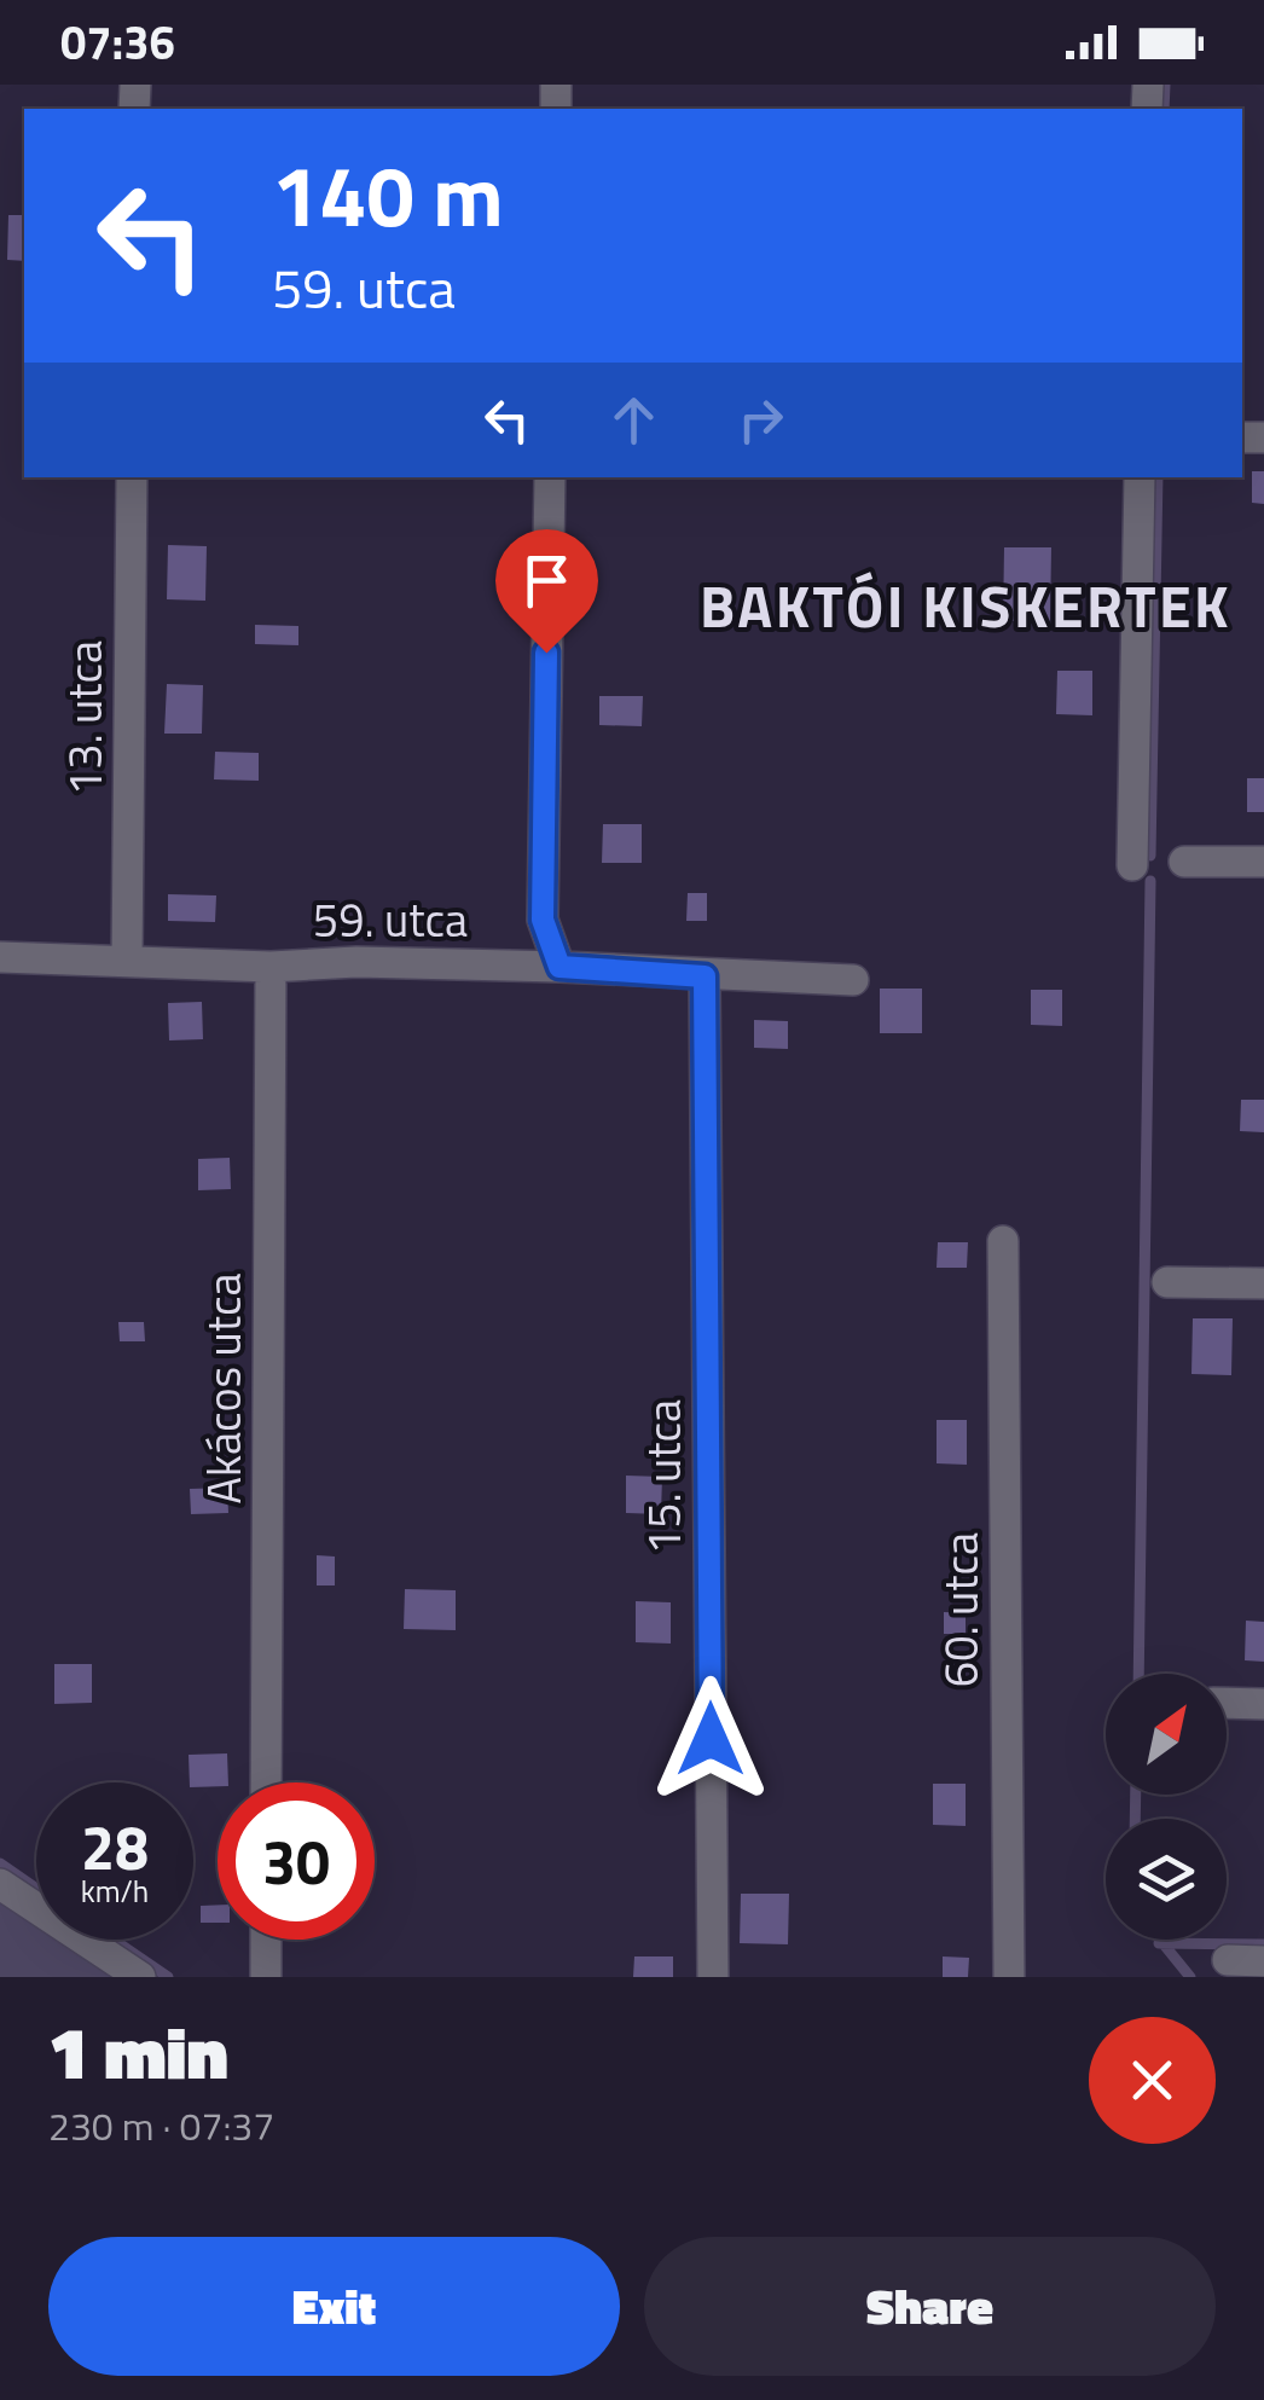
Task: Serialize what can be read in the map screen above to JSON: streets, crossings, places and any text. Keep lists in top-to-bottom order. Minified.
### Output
{"streets":{"street":["13. utca","59. utca","Akácos utca","15. utca","60. utca"]},"crossings":[["13. utca","59. utca"],["59. utca","Akácos utca"],["59. utca","15. utca"]],"districts":["BAKTÓI KISKERTEK"],"north":"top right","page":{"status":"07:36","turn":["140 m","59. utca"],"speed":"28 km/h","limit":"30","heading":["1 min","230 m · 07:37"],"buttons":["Exit","Share"]}}
